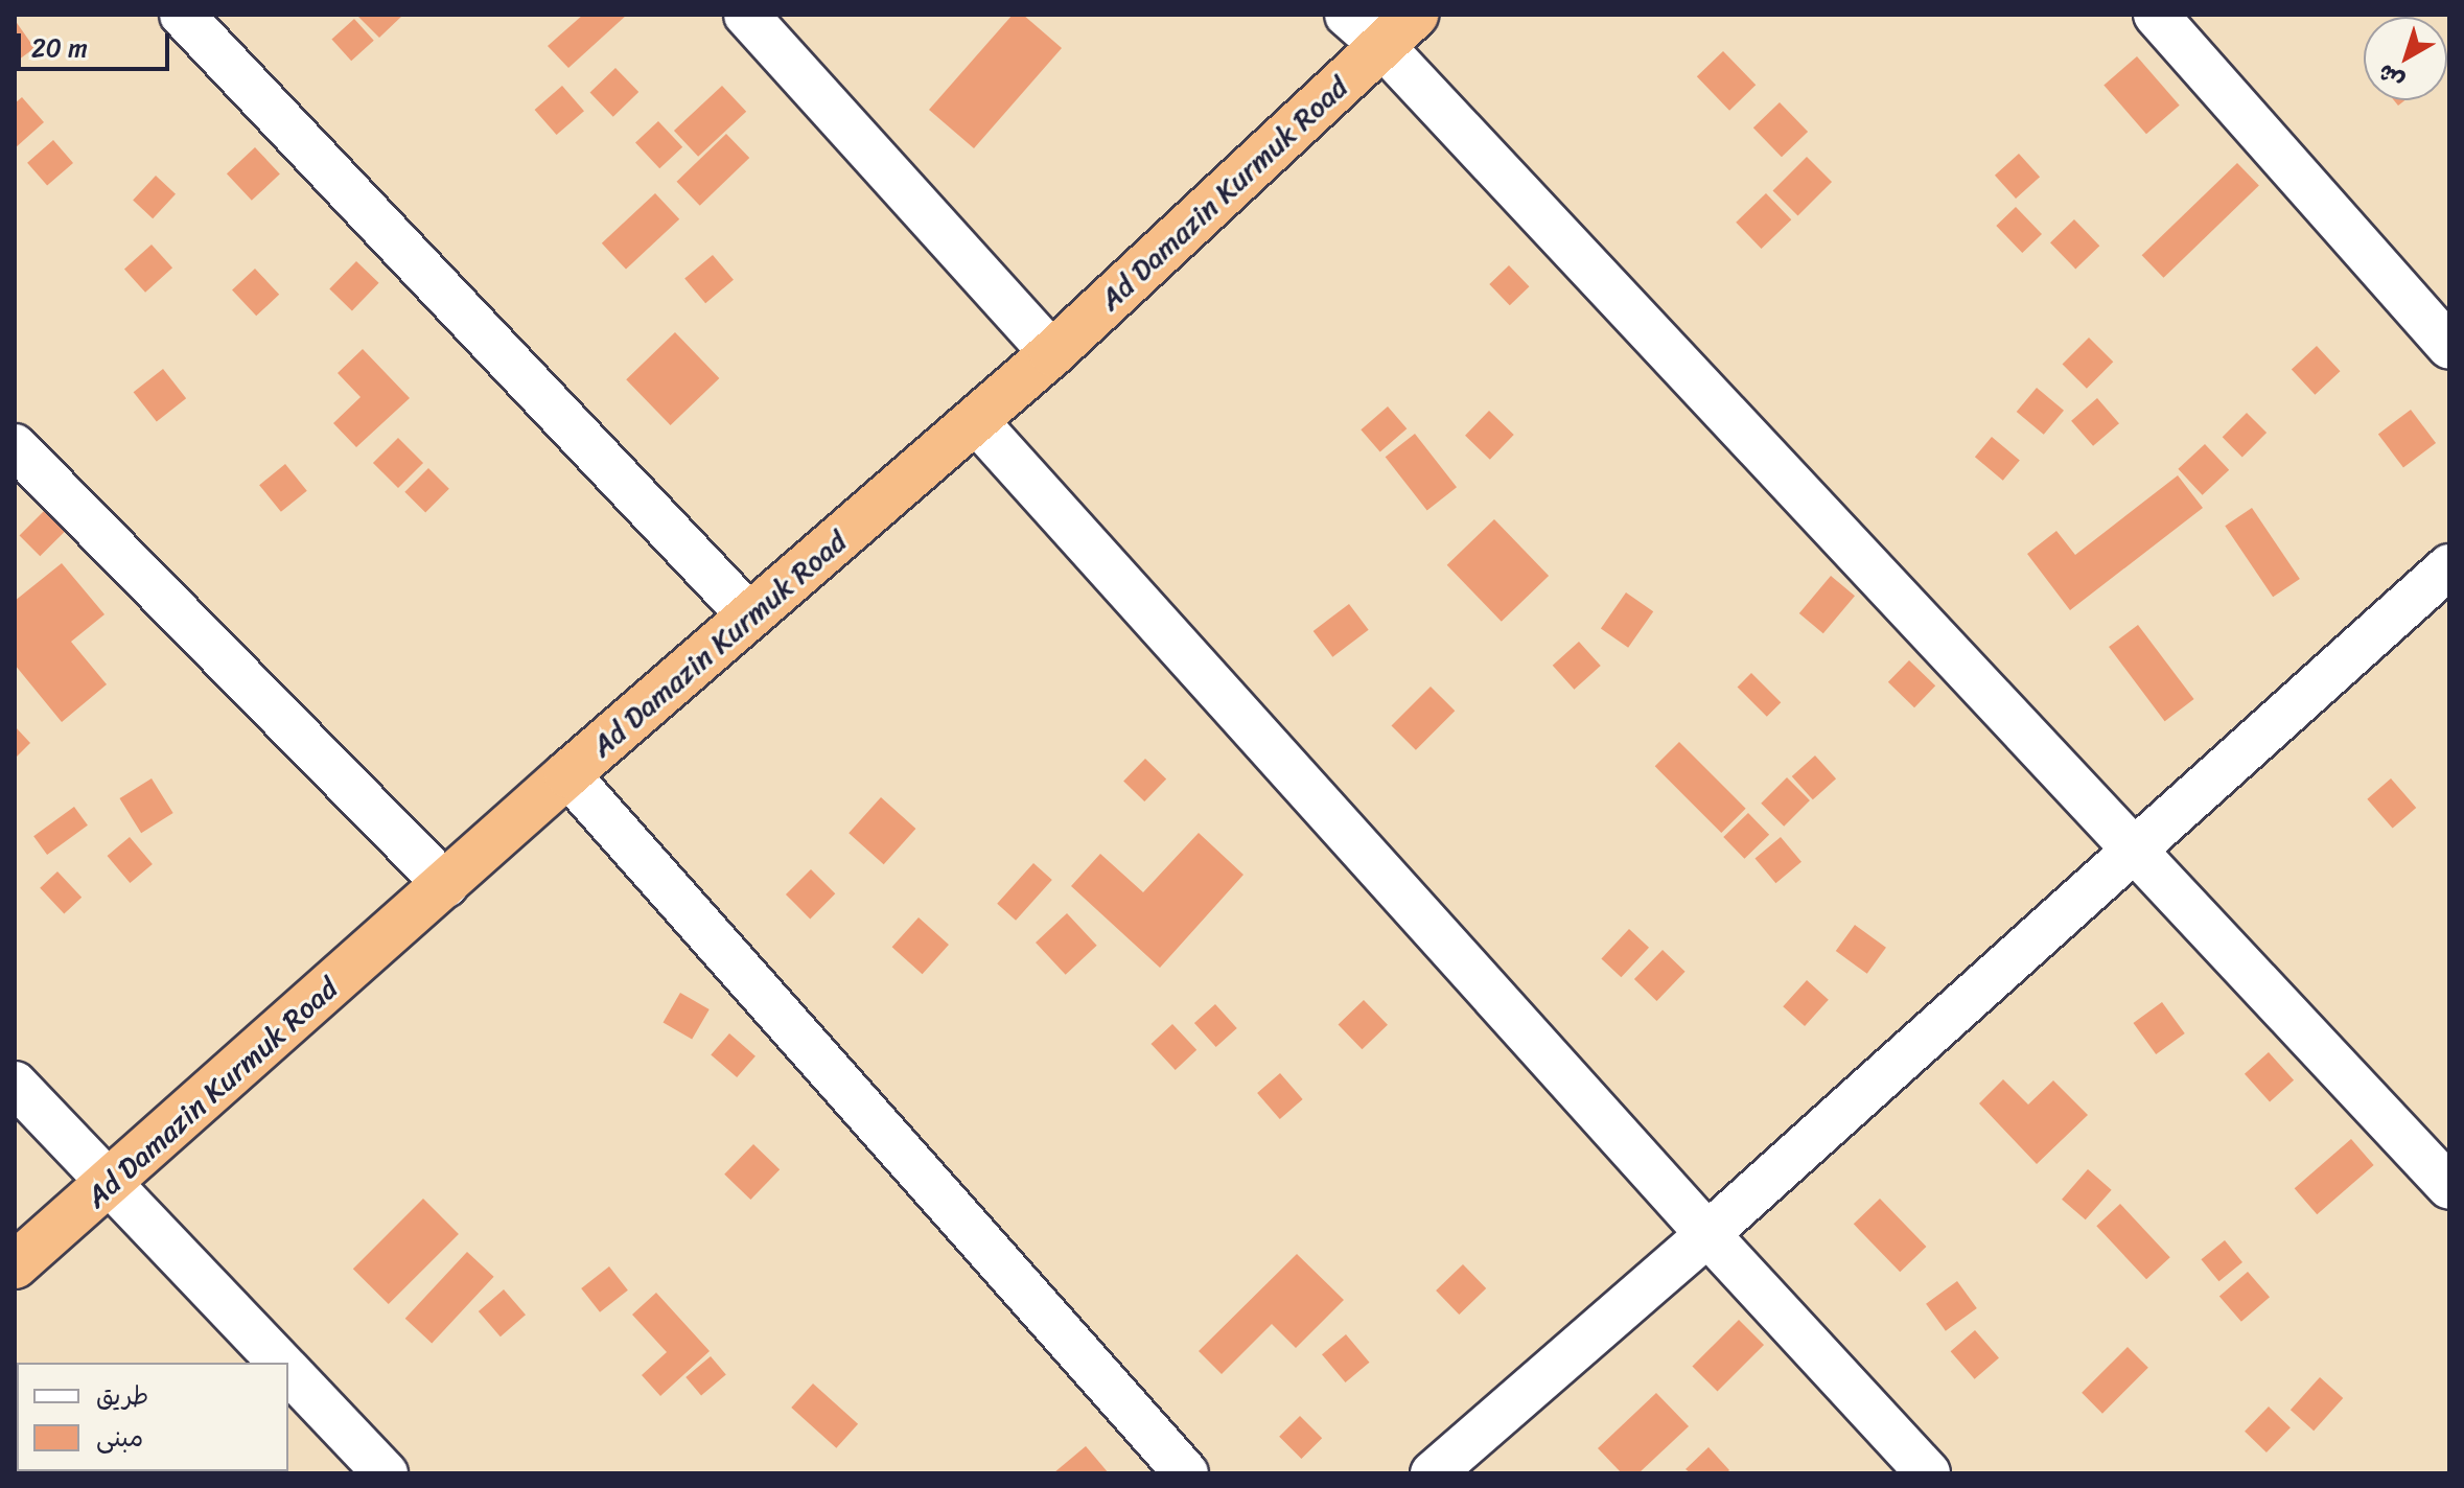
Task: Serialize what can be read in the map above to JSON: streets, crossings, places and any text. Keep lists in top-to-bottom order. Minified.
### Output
{"streets":{"highway":["Ad Damazin Kurmuk Road"]},"legend":["طريق","مبنى"],"scale_bar":"20 m","north":"bottom left"}
